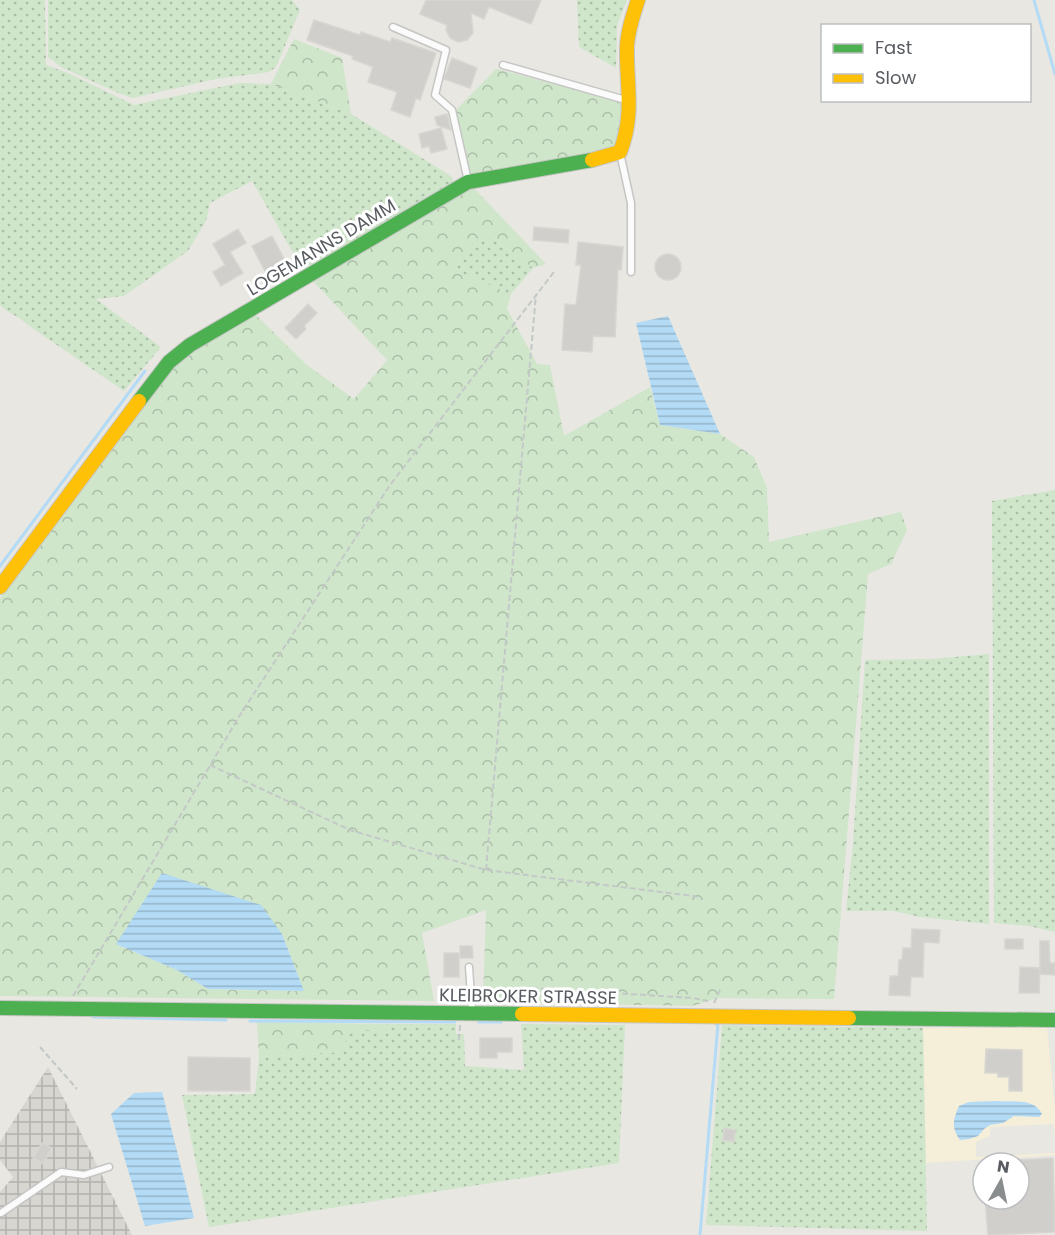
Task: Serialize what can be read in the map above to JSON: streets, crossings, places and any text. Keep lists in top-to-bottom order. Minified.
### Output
{"streets":{"street":["LOGEMANNS DAMM","KLEIBROKER STRASSE"]},"legend":["Fast","Slow"],"north":"top"}
